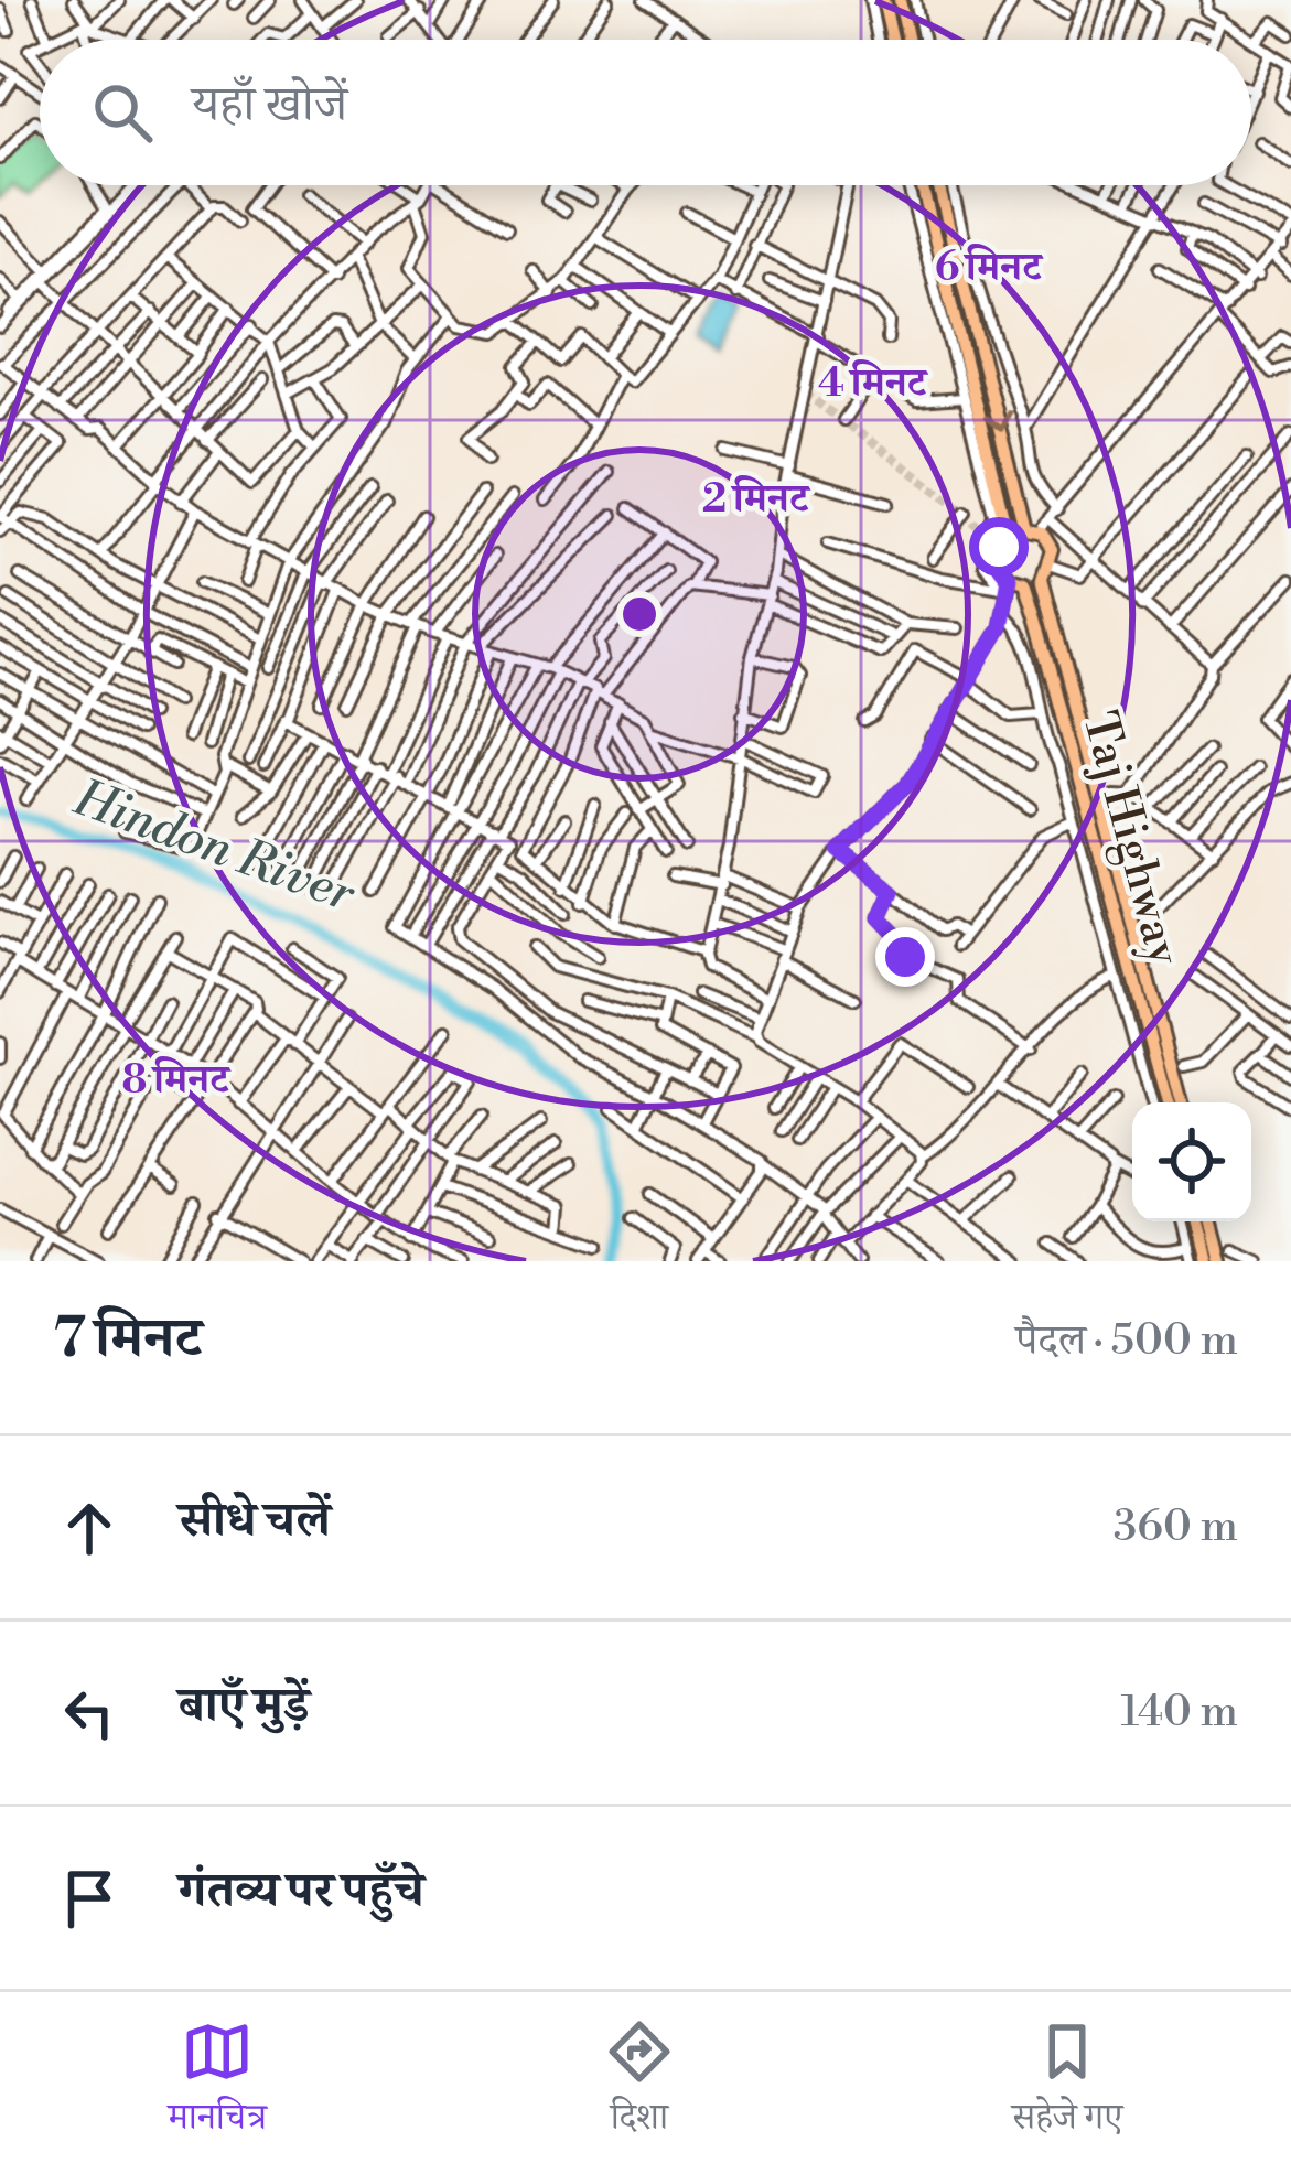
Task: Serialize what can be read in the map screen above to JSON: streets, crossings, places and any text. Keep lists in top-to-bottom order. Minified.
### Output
{"streets":{"main road":["Taj Highway"]},"water":["Hindon River"],"page":{"search":"यहाँ खोजें","heading":["7 मिनट","पैदल · 500 m"],"list":[["सीधे चलें","360 m"],["बाएँ मुड़ें","140 m"],"गंतव्य पर पहुँचे"],"nav":["मानचित्र","दिशा","सहेजे गए"]},"rings":["6 मिनट","4 मिनट","2 मिनट","8 मिनट"]}
